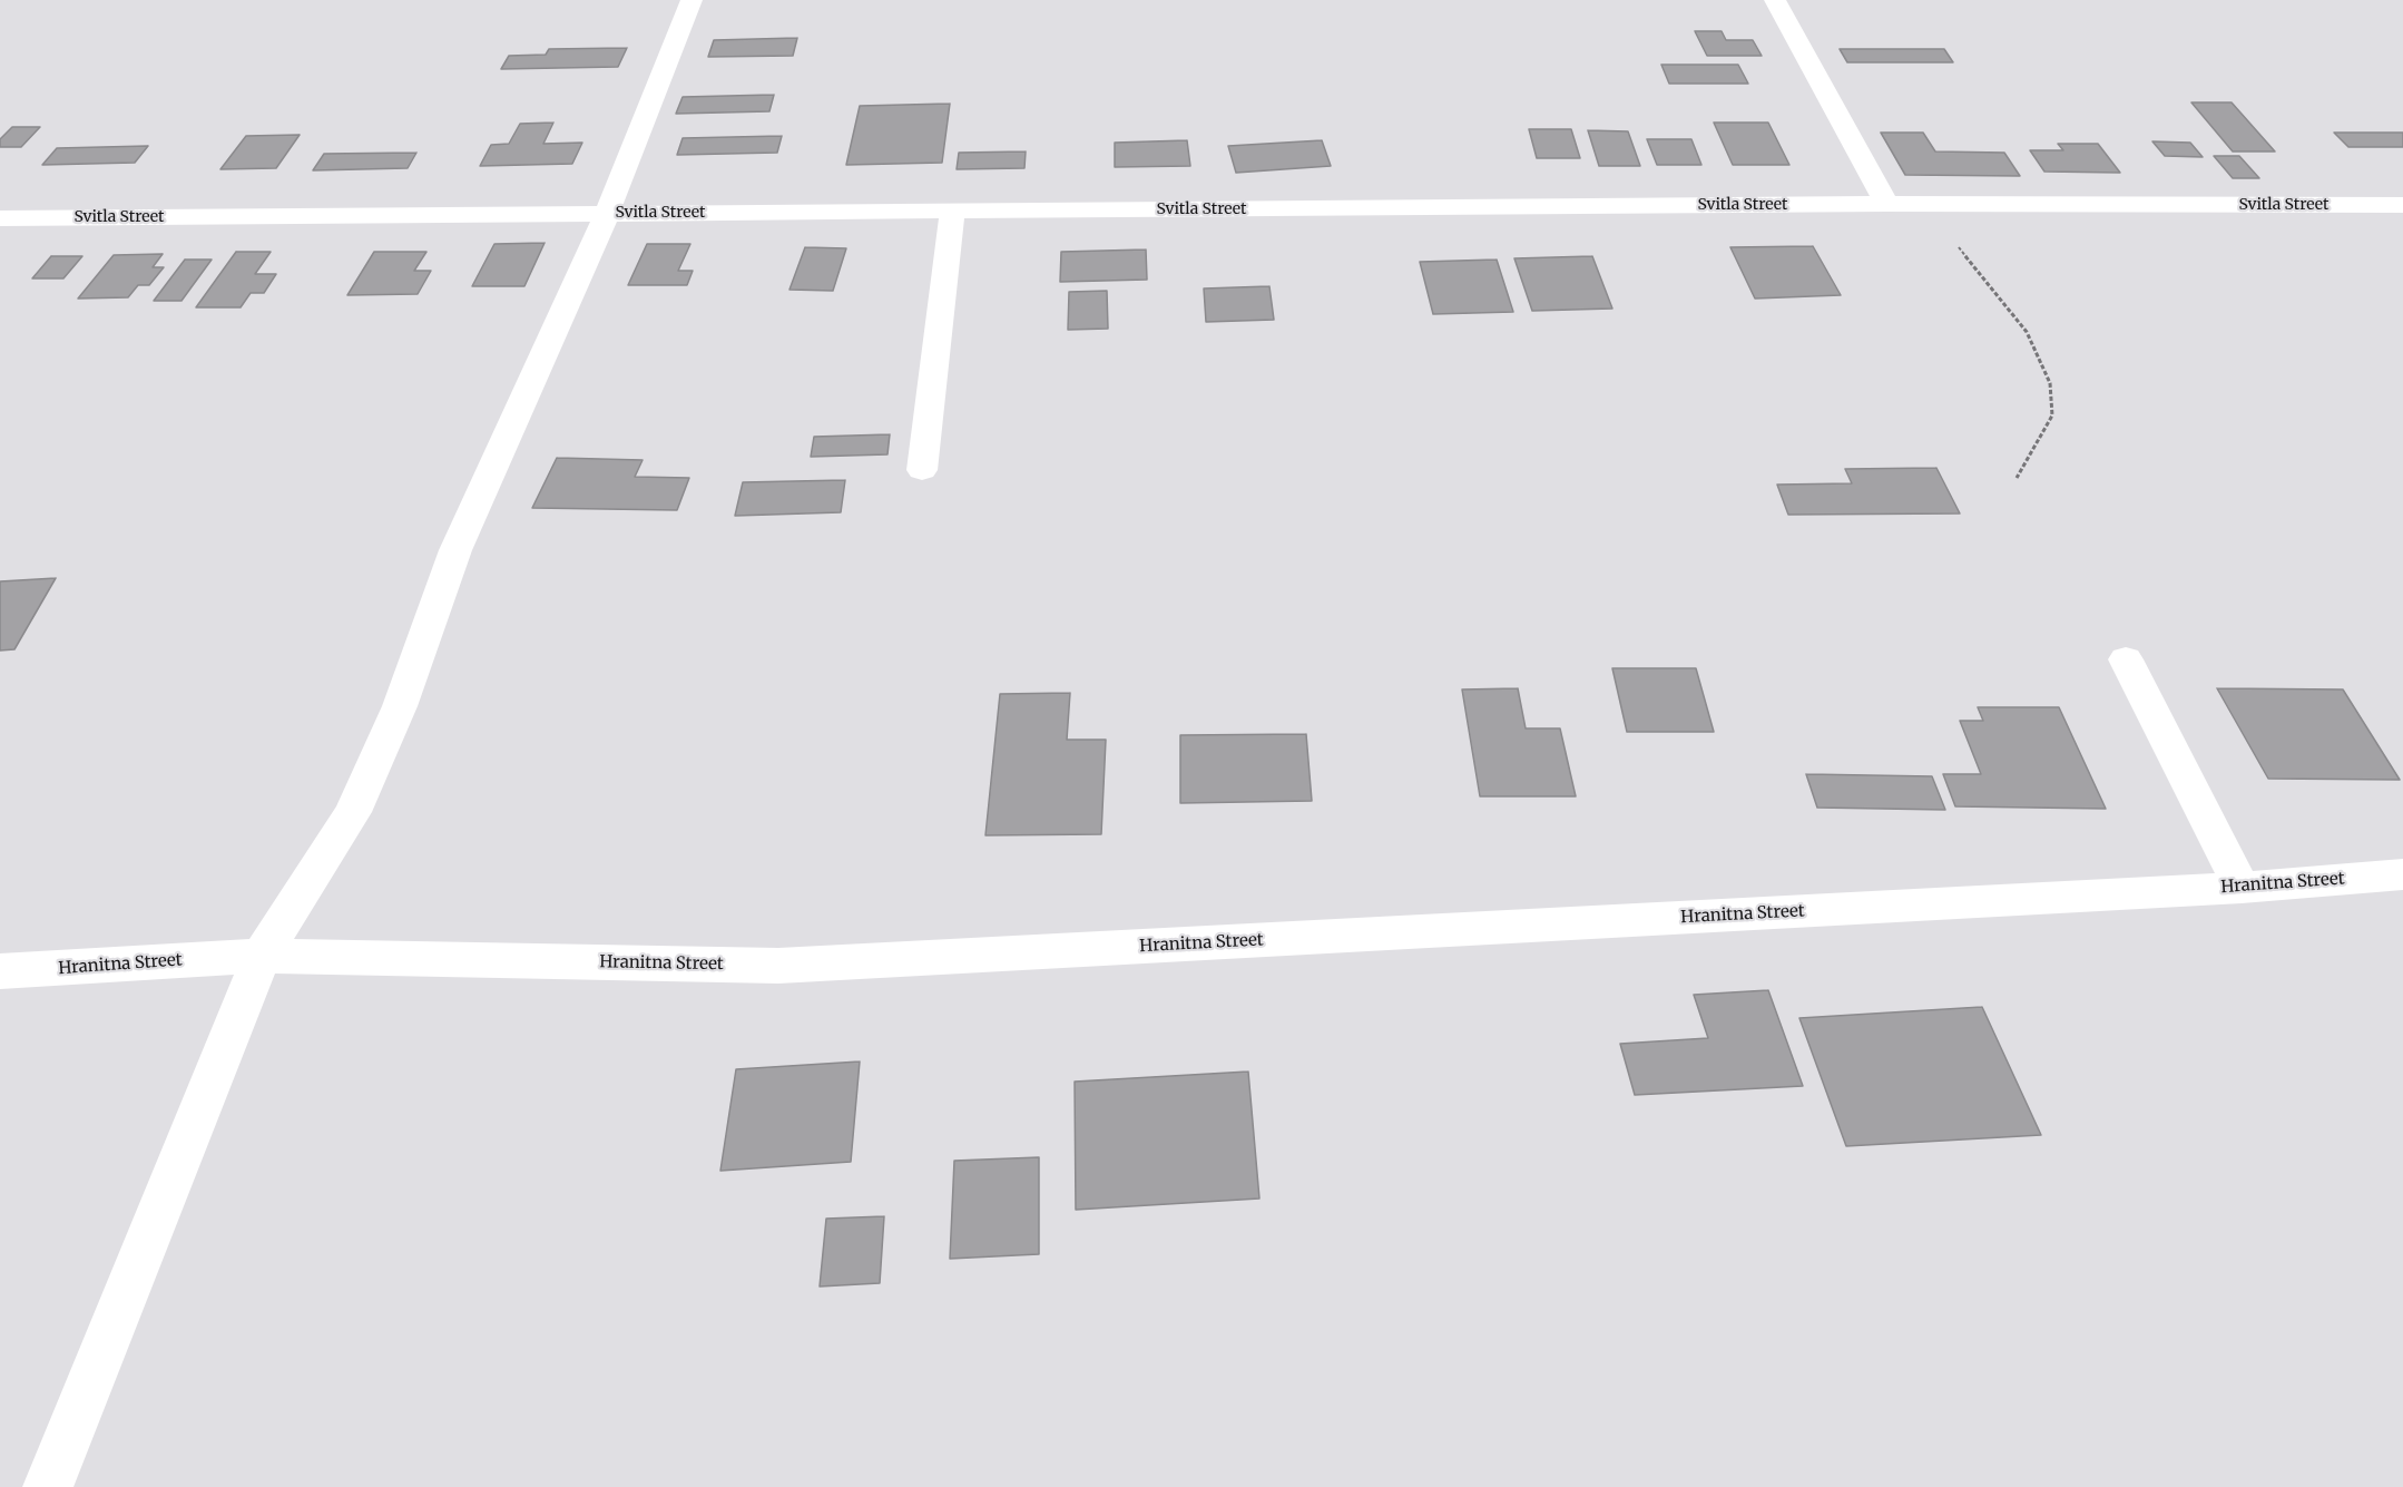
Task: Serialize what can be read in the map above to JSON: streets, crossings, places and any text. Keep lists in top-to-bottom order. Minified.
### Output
{"streets":{"street":["Svitla Street","Hranitna Street"]}}
